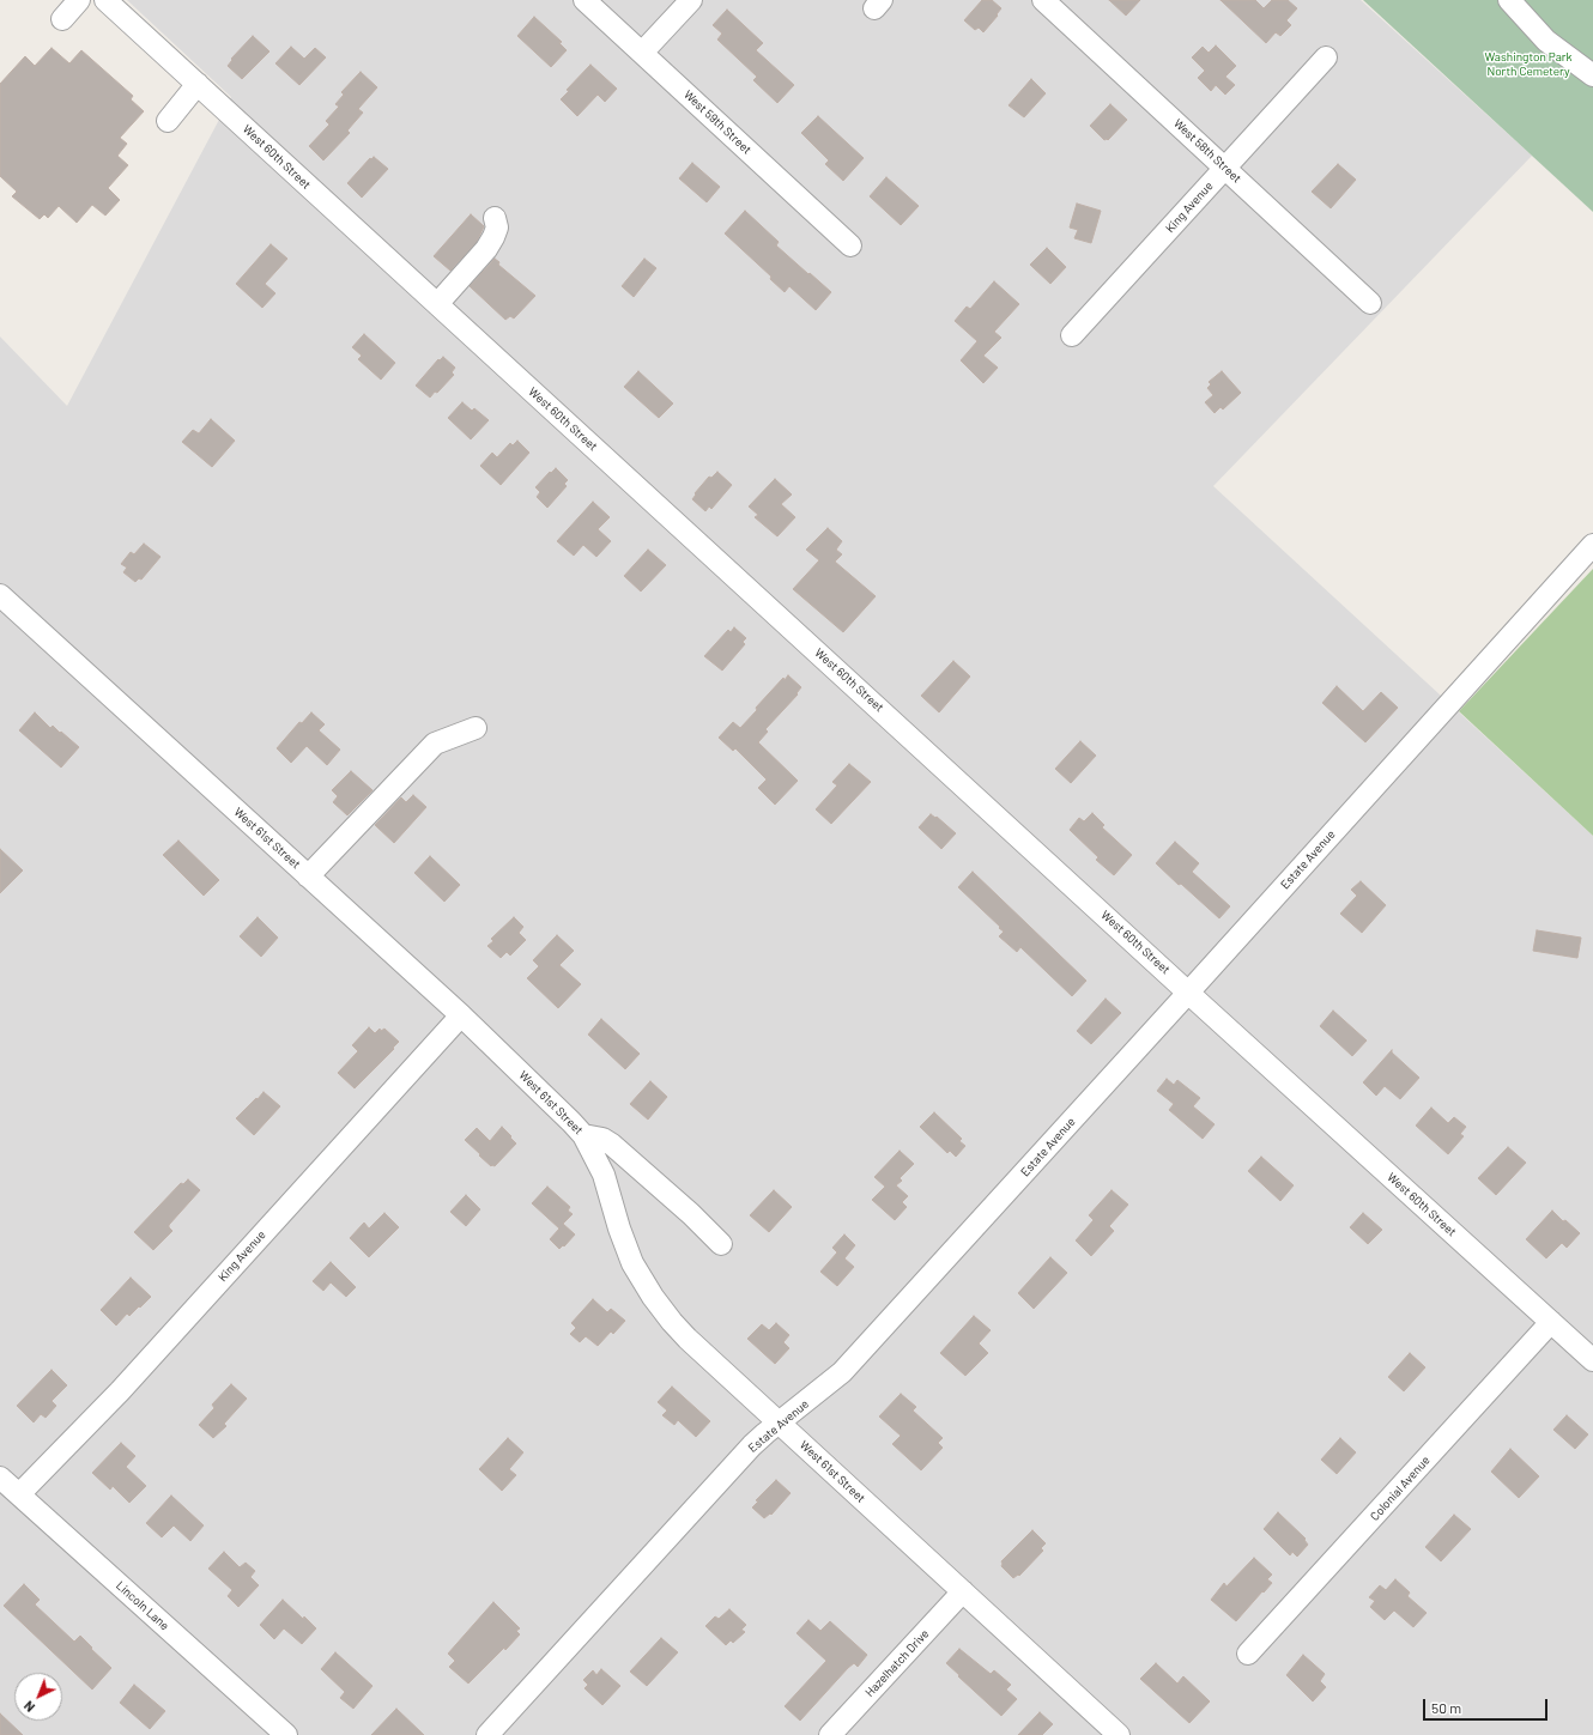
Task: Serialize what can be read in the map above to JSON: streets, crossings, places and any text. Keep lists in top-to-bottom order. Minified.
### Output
{"streets":{"street":["West 59th Street","West 58th Street","West 60th Street","King Avenue","West 61st Street","Estate Avenue","Colonial Avenue","Lincoln Lane","Hazelhatch Drive"]},"crossings":[["West 58th Street","King Avenue"],["West 60th Street","Estate Avenue"],["West 60th Street","Colonial Avenue"],["King Avenue","West 61st Street"],["King Avenue","Lincoln Lane"],["West 61st Street","Estate Avenue"],["West 61st Street","Hazelhatch Drive"]],"parks":["Washington Park North Cemetery"],"scale_bar":"50 m","north":"bottom left"}
